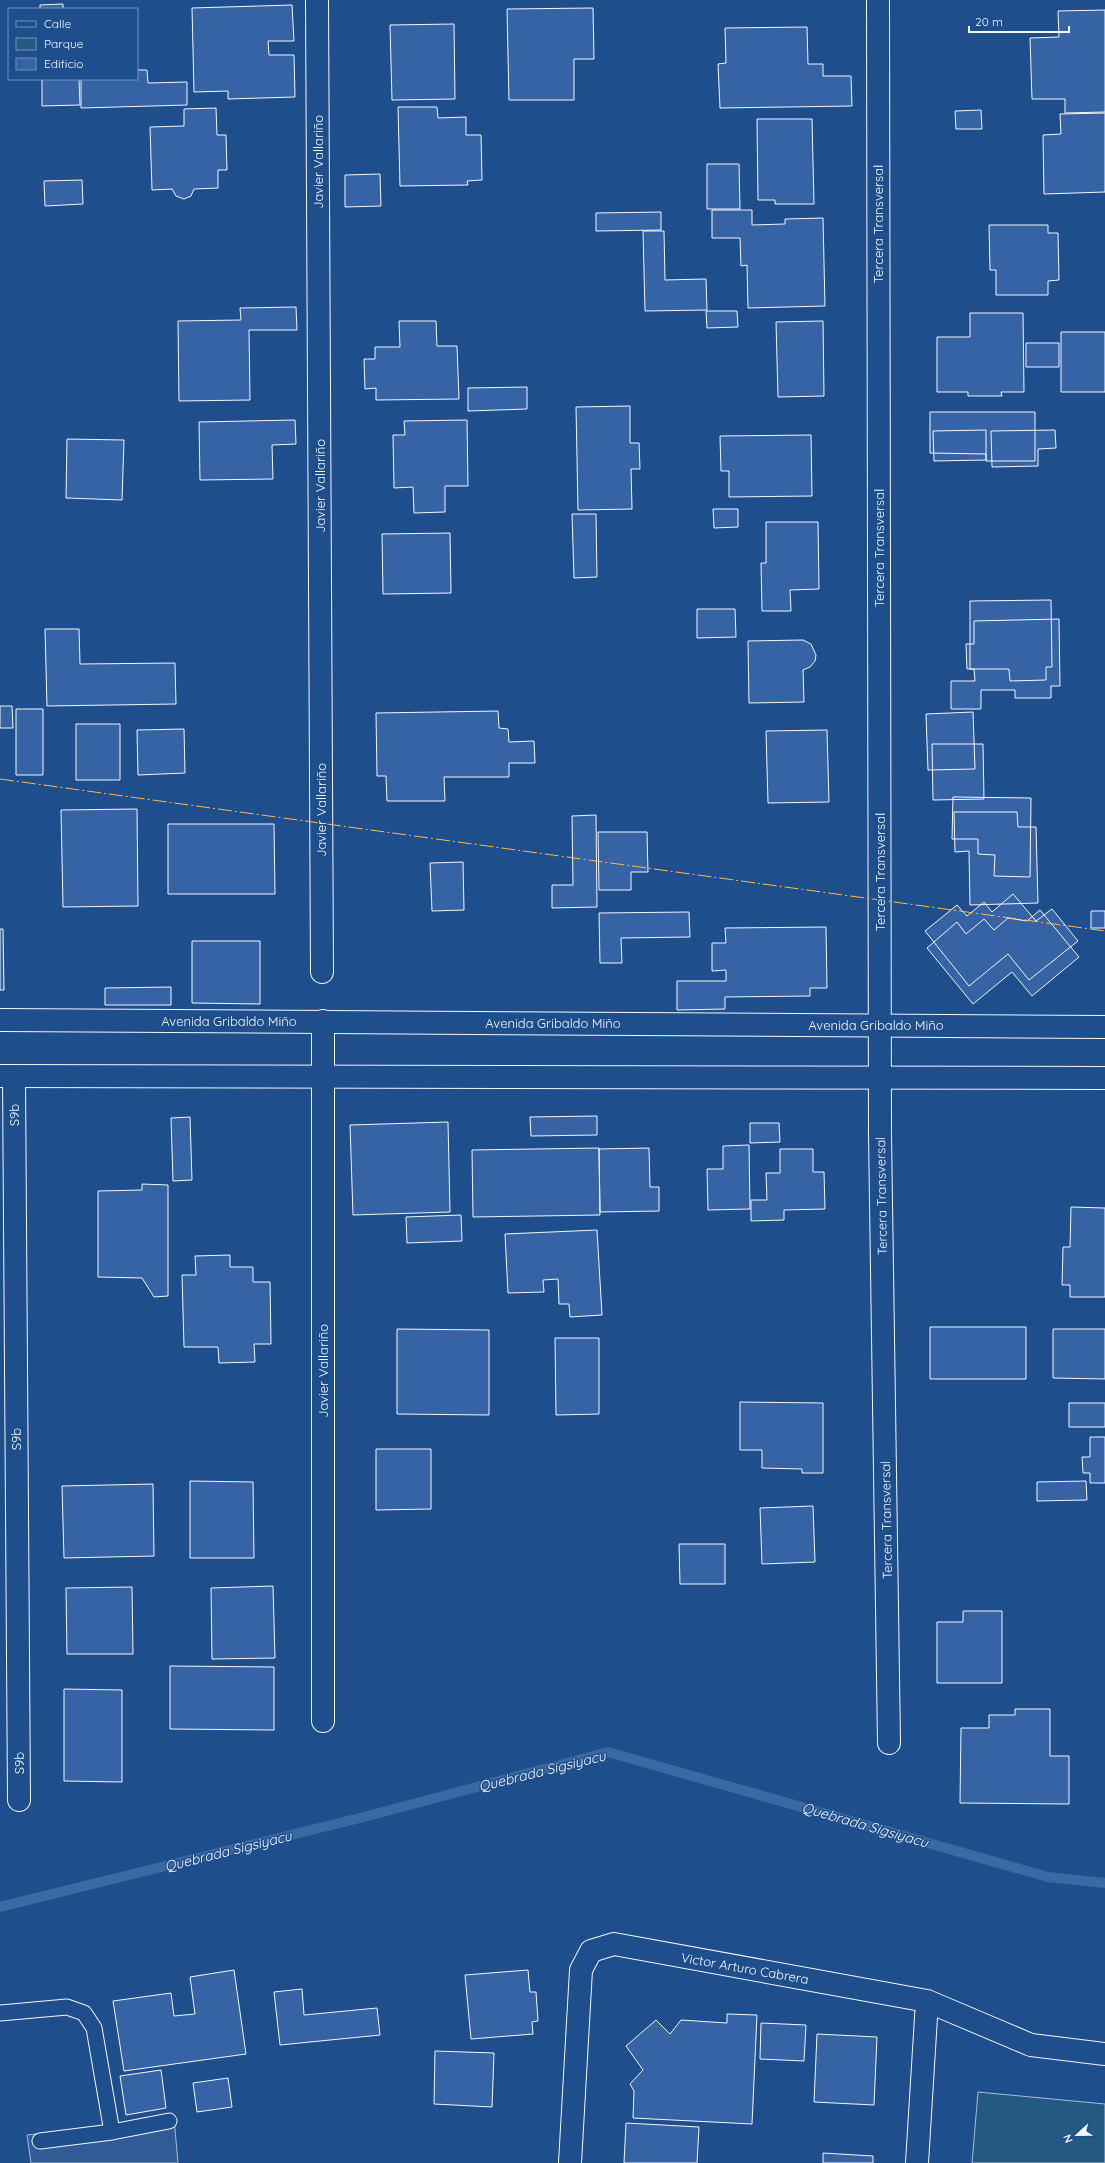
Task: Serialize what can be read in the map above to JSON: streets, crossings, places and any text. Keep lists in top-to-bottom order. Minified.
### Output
{"streets":{"street":["Javier Vallariño","Tercera Transversal","Avenida Gribaldo Miño","S9b","Victor Arturo Cabrera"]},"crossings":[["Javier Vallariño","Avenida Gribaldo Miño"],["Tercera Transversal","Avenida Gribaldo Miño"]],"water":["Quebrada Sigsiyacu"],"legend":["Calle","Parque","Edificio"],"scale_bar":"20 m","north":"left"}
